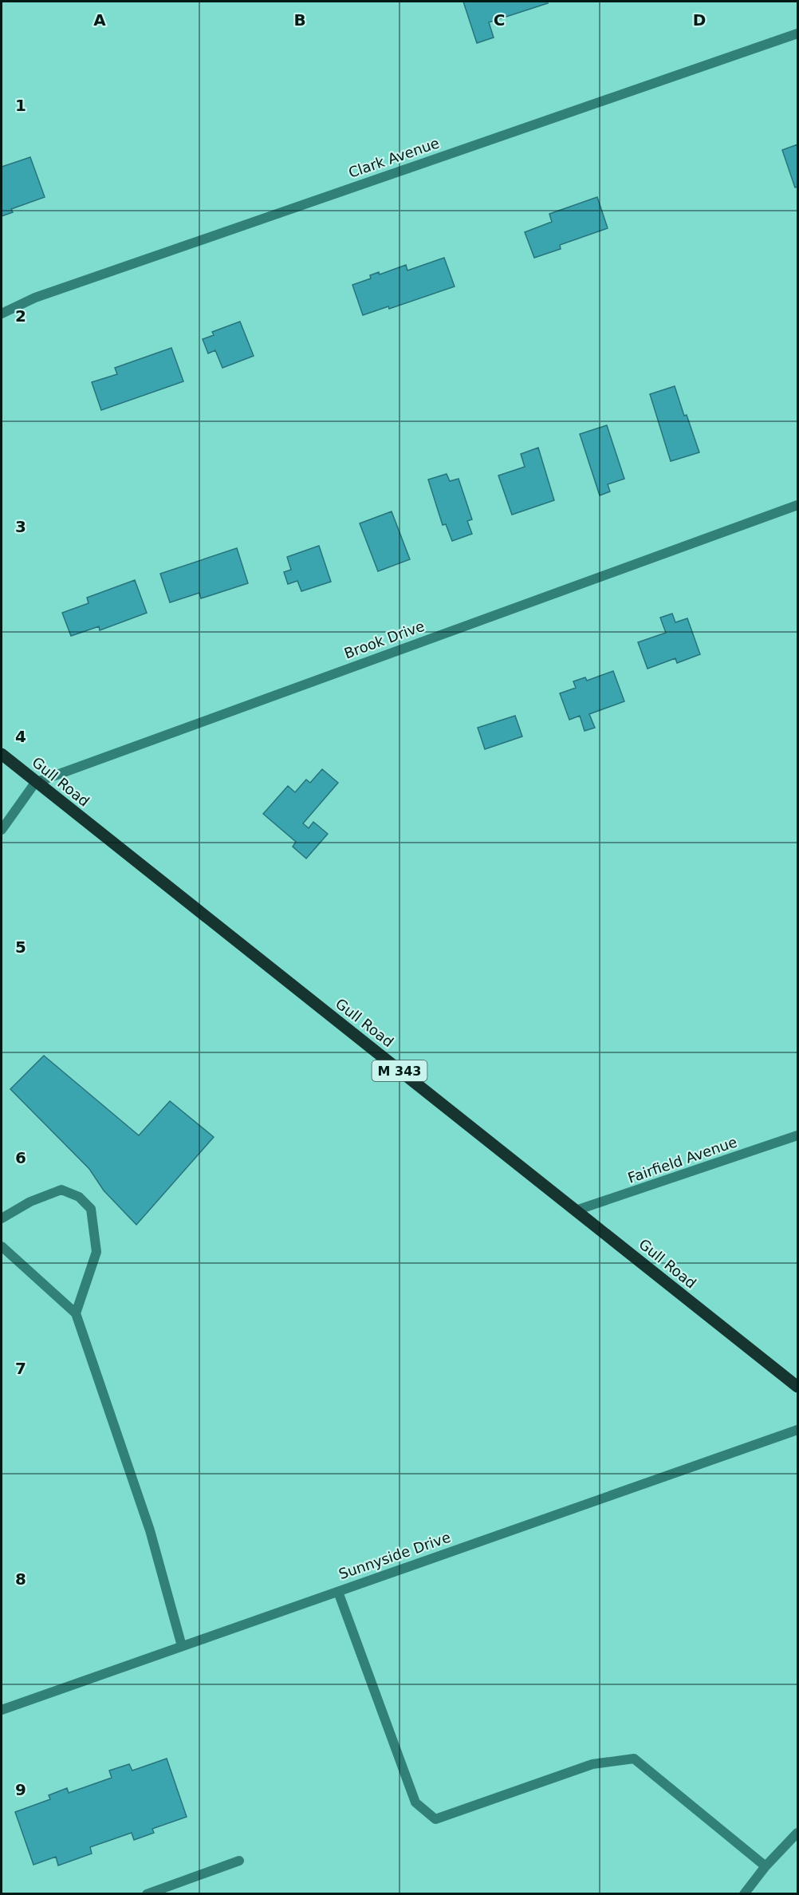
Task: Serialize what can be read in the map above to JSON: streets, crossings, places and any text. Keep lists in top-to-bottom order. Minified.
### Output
{"streets":{"main road":["Gull Road","M 343"],"street":["Clark Avenue","Brook Drive","Fairfield Avenue","Sunnyside Drive"]},"crossings":[["Brook Drive","Gull Road"],["Gull Road","Fairfield Avenue"]],"grid":{"columns":["A","B","C","D"],"rows":["1","2","3","4","5","6","7","8","9"]}}
